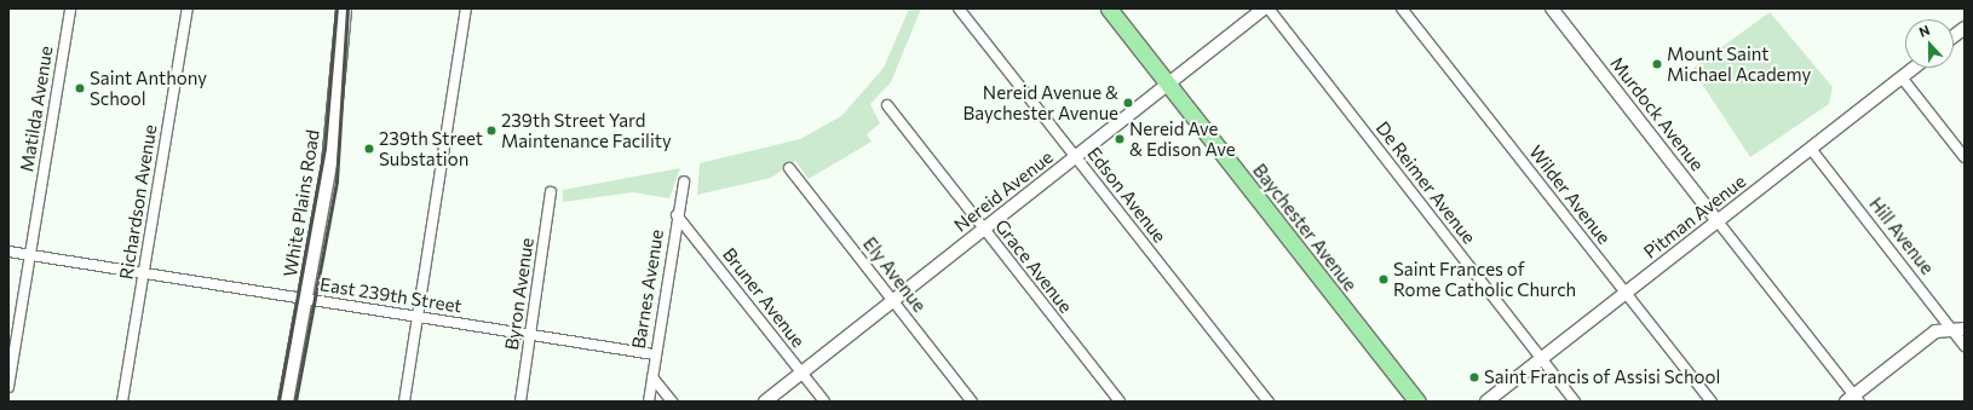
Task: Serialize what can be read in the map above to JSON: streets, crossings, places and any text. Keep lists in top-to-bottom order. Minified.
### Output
{"streets":{"main road":["White Plains Road","Baychester Avenue"],"street":["Matilda Avenue","Murdock Avenue","De Reimer Avenue","Nereid Avenue","Edson Avenue","Wilder Avenue","Richardson Avenue","Pitman Avenue","Hill Avenue","Grace Avenue","Ely Avenue","Barnes Avenue","Byron Avenue","East 239th Street","Bruner Avenue"]},"crossings":[["Matilda Avenue","East 239th Street"],["Murdock Avenue","Pitman Avenue"],["De Reimer Avenue","Pitman Avenue"],["Nereid Avenue","Edson Avenue"],["Nereid Avenue","Baychester Avenue"],["Nereid Avenue","Grace Avenue"],["Nereid Avenue","Ely Avenue"],["Nereid Avenue","Bruner Avenue"],["Wilder Avenue","Pitman Avenue"],["Richardson Avenue","East 239th Street"],["White Plains Road","East 239th Street"],["Pitman Avenue","Hill Avenue"],["Barnes Avenue","East 239th Street"],["Barnes Avenue","Bruner Avenue"],["Byron Avenue","East 239th Street"]],"places":["Mount Saint Michael Academy","Saint Anthony School","Nereid Avenue & Baychester Avenue","239th Street Yard Maintenance Facility","Nereid Ave & Edison Ave","239th Street Substation","Saint Frances of Rome Catholic Church","Saint Francis of Assisi School"],"north":"top"}
